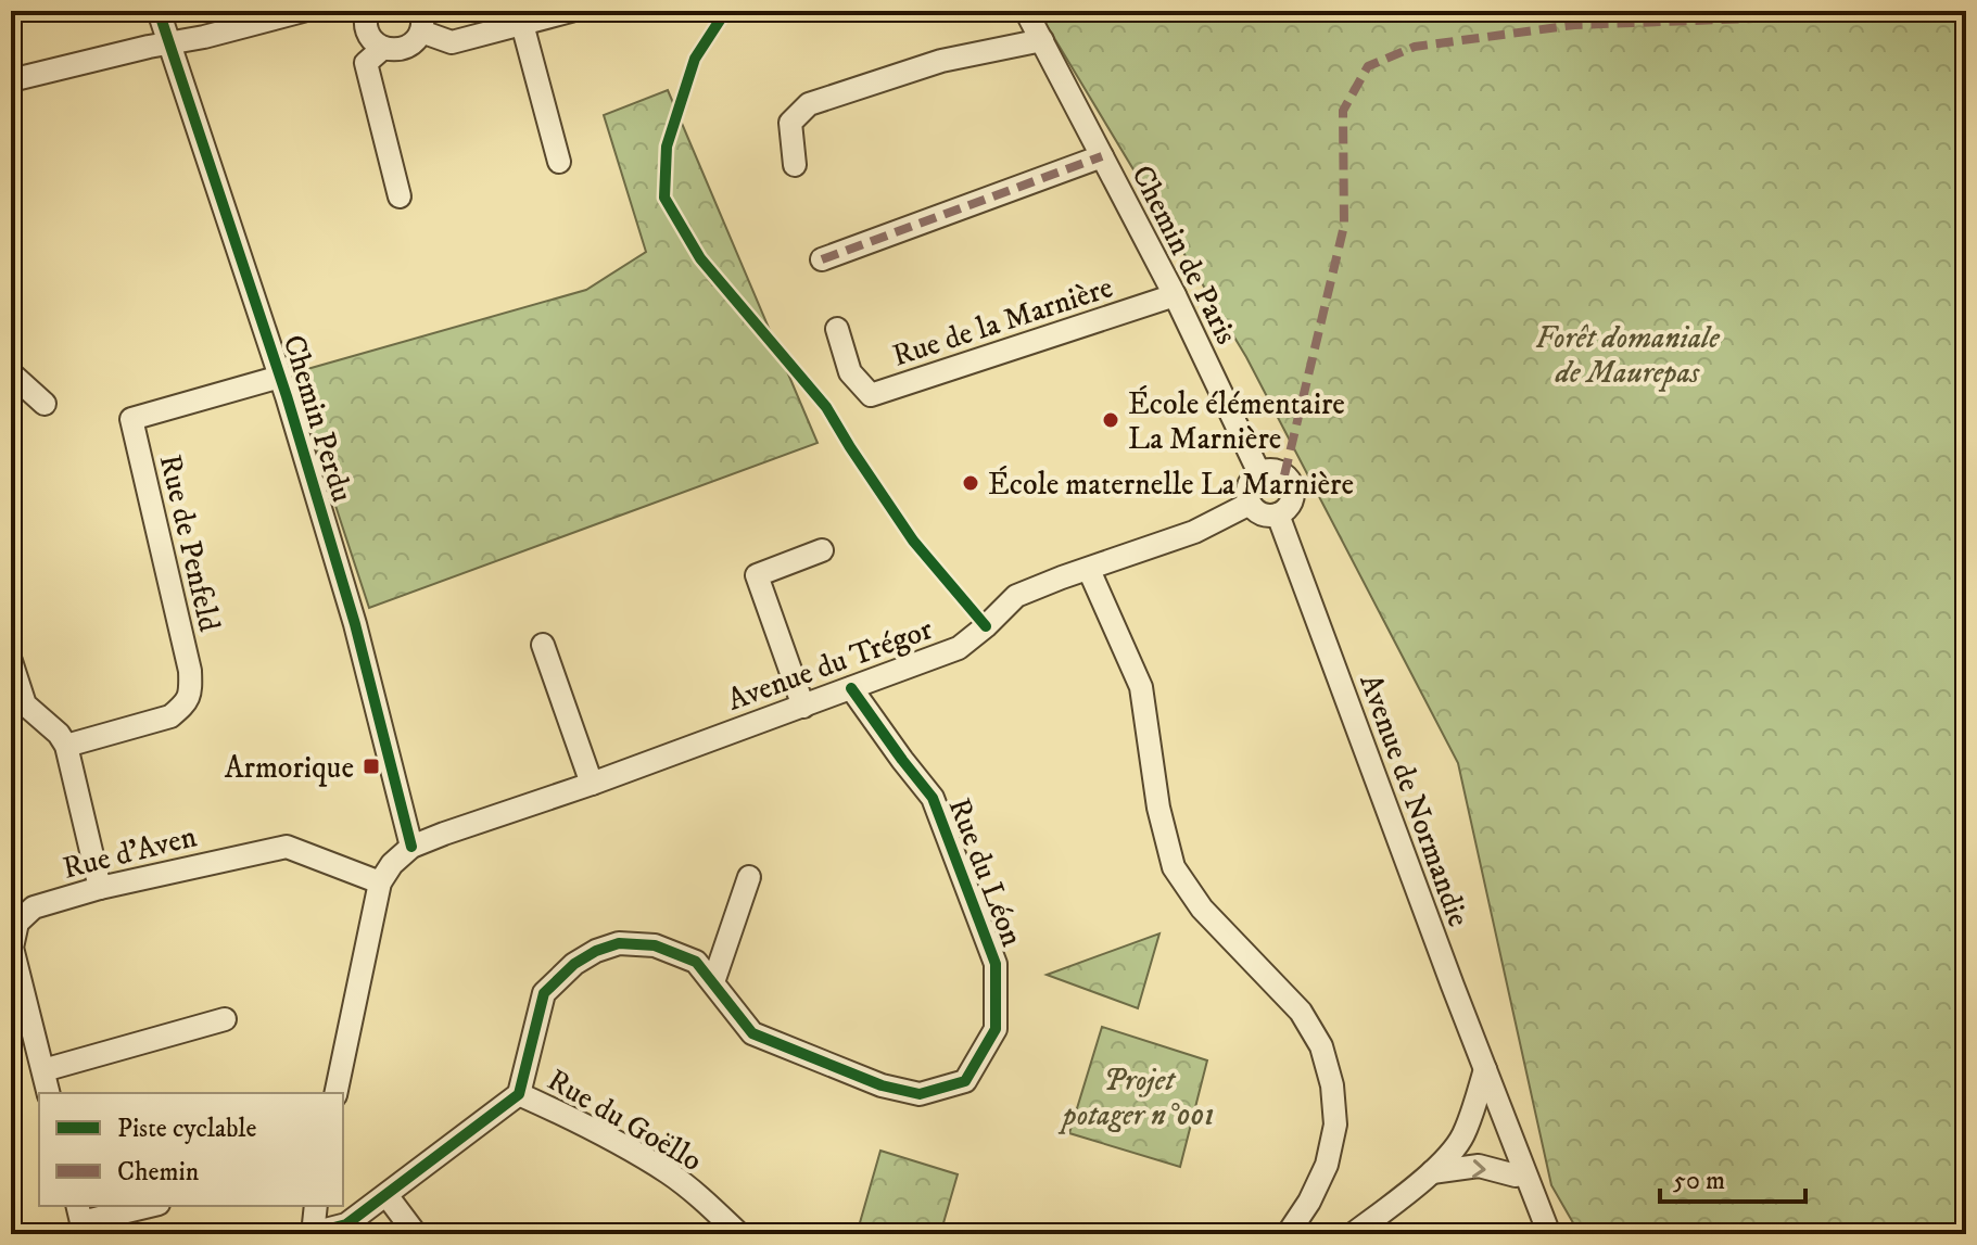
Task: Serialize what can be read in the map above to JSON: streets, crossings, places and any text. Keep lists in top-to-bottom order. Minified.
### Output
{"streets":{"street":["Chemin de Paris","Rue de la Marnière","Chemin Perdu","Rue de Penfeld","Avenue du Trégor","Avenue de Normandie","Rue d'Aven","Rue du Léon","Rue du Goëllo"]},"crossings":[["Chemin de Paris","Rue de la Marnière"],["Chemin de Paris","Avenue du Trégor"],["Chemin de Paris","Avenue de Normandie"],["Chemin Perdu","Rue de Penfeld"],["Chemin Perdu","Avenue du Trégor"],["Avenue du Trégor","Avenue de Normandie"],["Avenue du Trégor","Rue du Léon"],["Rue du Léon","Rue du Goëllo"]],"parks":["Forêt domaniale de Maurepas","Projet potager n°001"],"places":{"other":["École élémentaire La Marnière","École maternelle La Marnière"],"transit":["Armorique"]},"legend":["Piste cyclable","Chemin"],"scale_bar":"50 m"}
